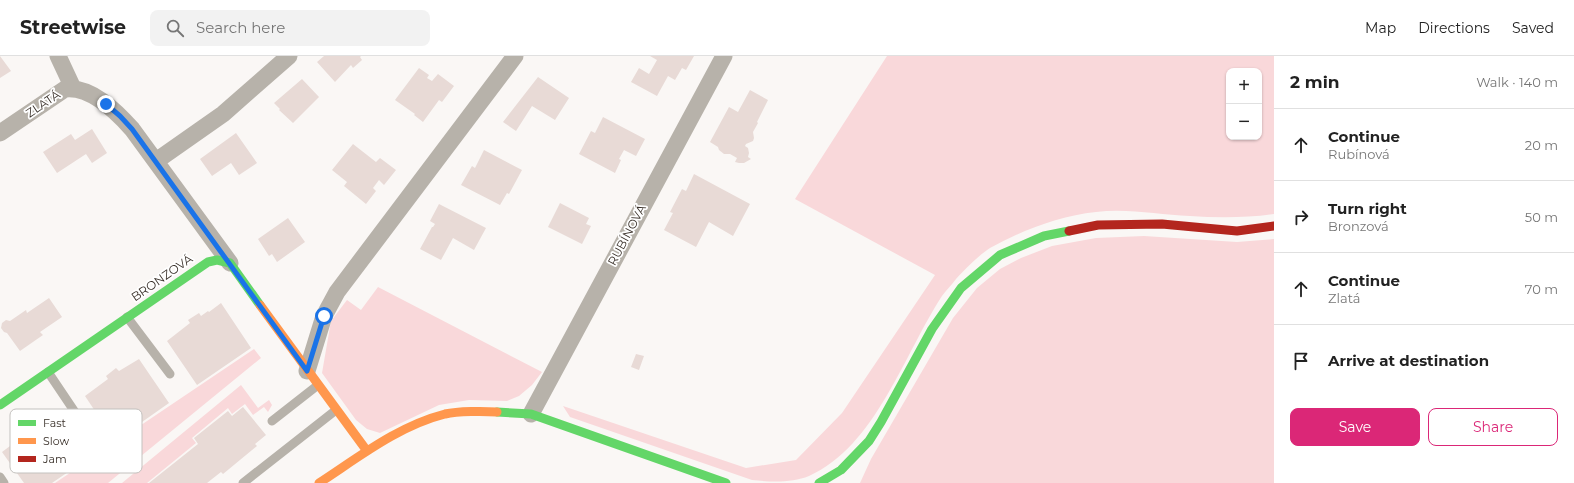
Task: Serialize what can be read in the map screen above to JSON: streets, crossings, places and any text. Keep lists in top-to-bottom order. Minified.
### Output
{"streets":{"street":["ZLATÁ","RUBÍNOVÁ","BRONZOVÁ"]},"crossings":[["ZLATÁ","BRONZOVÁ"]],"legend":["Fast","Slow","Jam"],"page":{"header":"Streetwise","search":"Search here","nav":["Map","Directions","Saved"],"heading":["2 min","Walk · 140 m"],"map_buttons":["+","−"],"list":[["Continue","Rubínová","20 m"],["Turn right","Bronzová","50 m"],["Continue","Zlatá","70 m"],"Arrive at destination"],"buttons":["Save","Share"]}}
